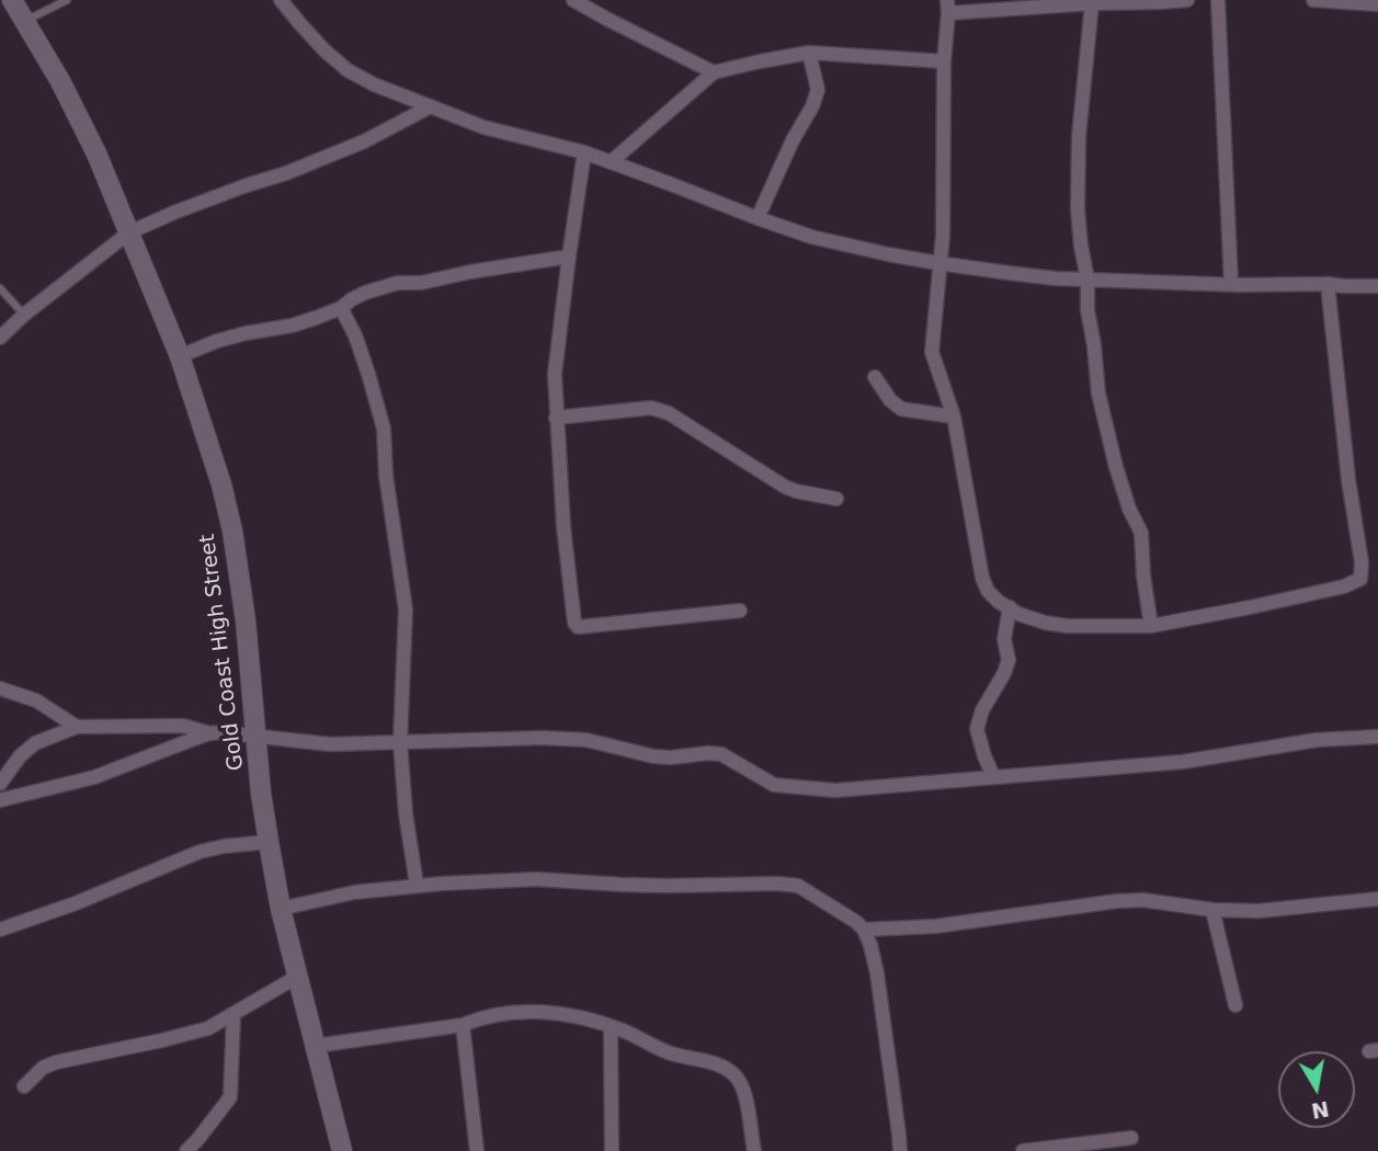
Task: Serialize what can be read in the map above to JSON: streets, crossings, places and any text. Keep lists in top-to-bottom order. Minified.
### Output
{"streets":{"street":["Gold Coast High Street"]},"north":"bottom"}
